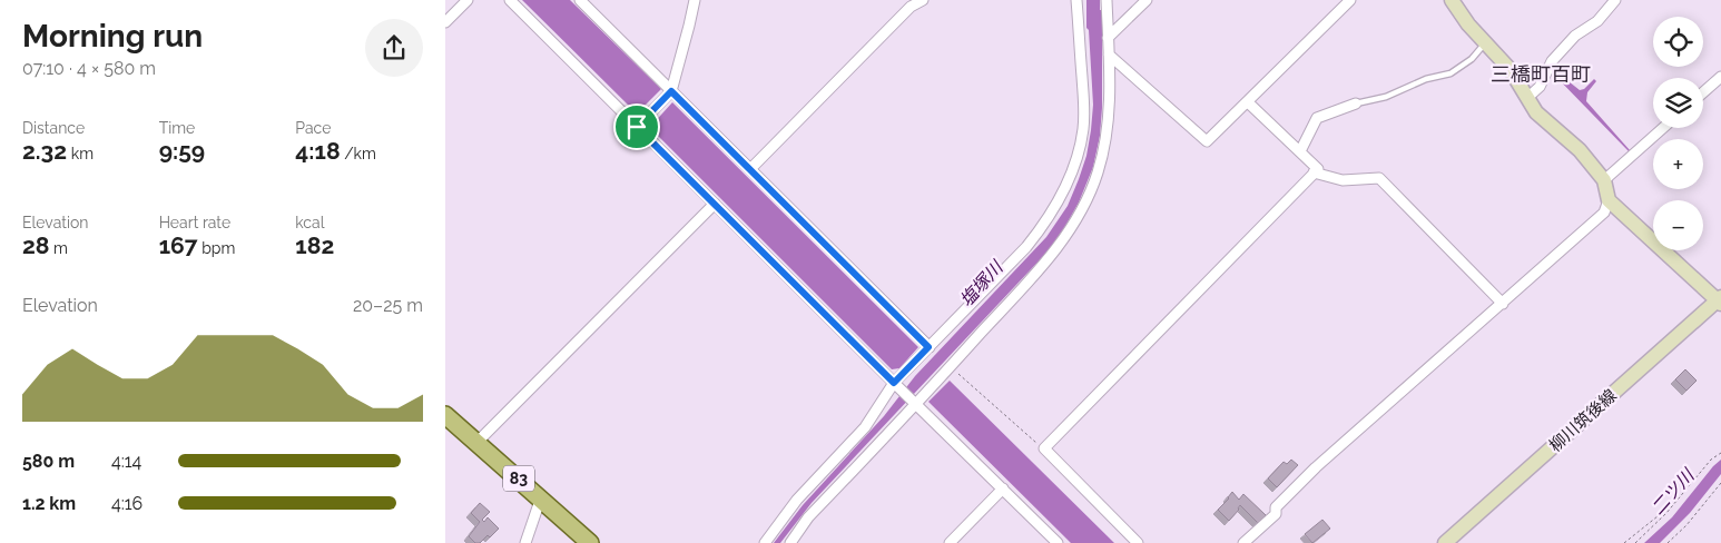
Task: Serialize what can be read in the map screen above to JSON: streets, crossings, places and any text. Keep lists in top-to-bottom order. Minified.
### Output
{"streets":{"main road":["柳川筑後線","83"]},"districts":["三橋町百町"],"water":["塩塚川","二ツ川"],"page":{"heading":["Morning run","07:10 · 4 × 580 m"],"map_buttons":["+","−"],"stats":[["Distance","2.32 km"],["Time","9:59"],["Pace","4:18 /km"],["Elevation","28 m"],["Heart rate","167 bpm"],["kcal","182"]],"chart":["Elevation","20–25 m"],"list":[{"name":"580 m","note":"4:14"},{"name":"1.2 km","note":"4:16"}]}}
